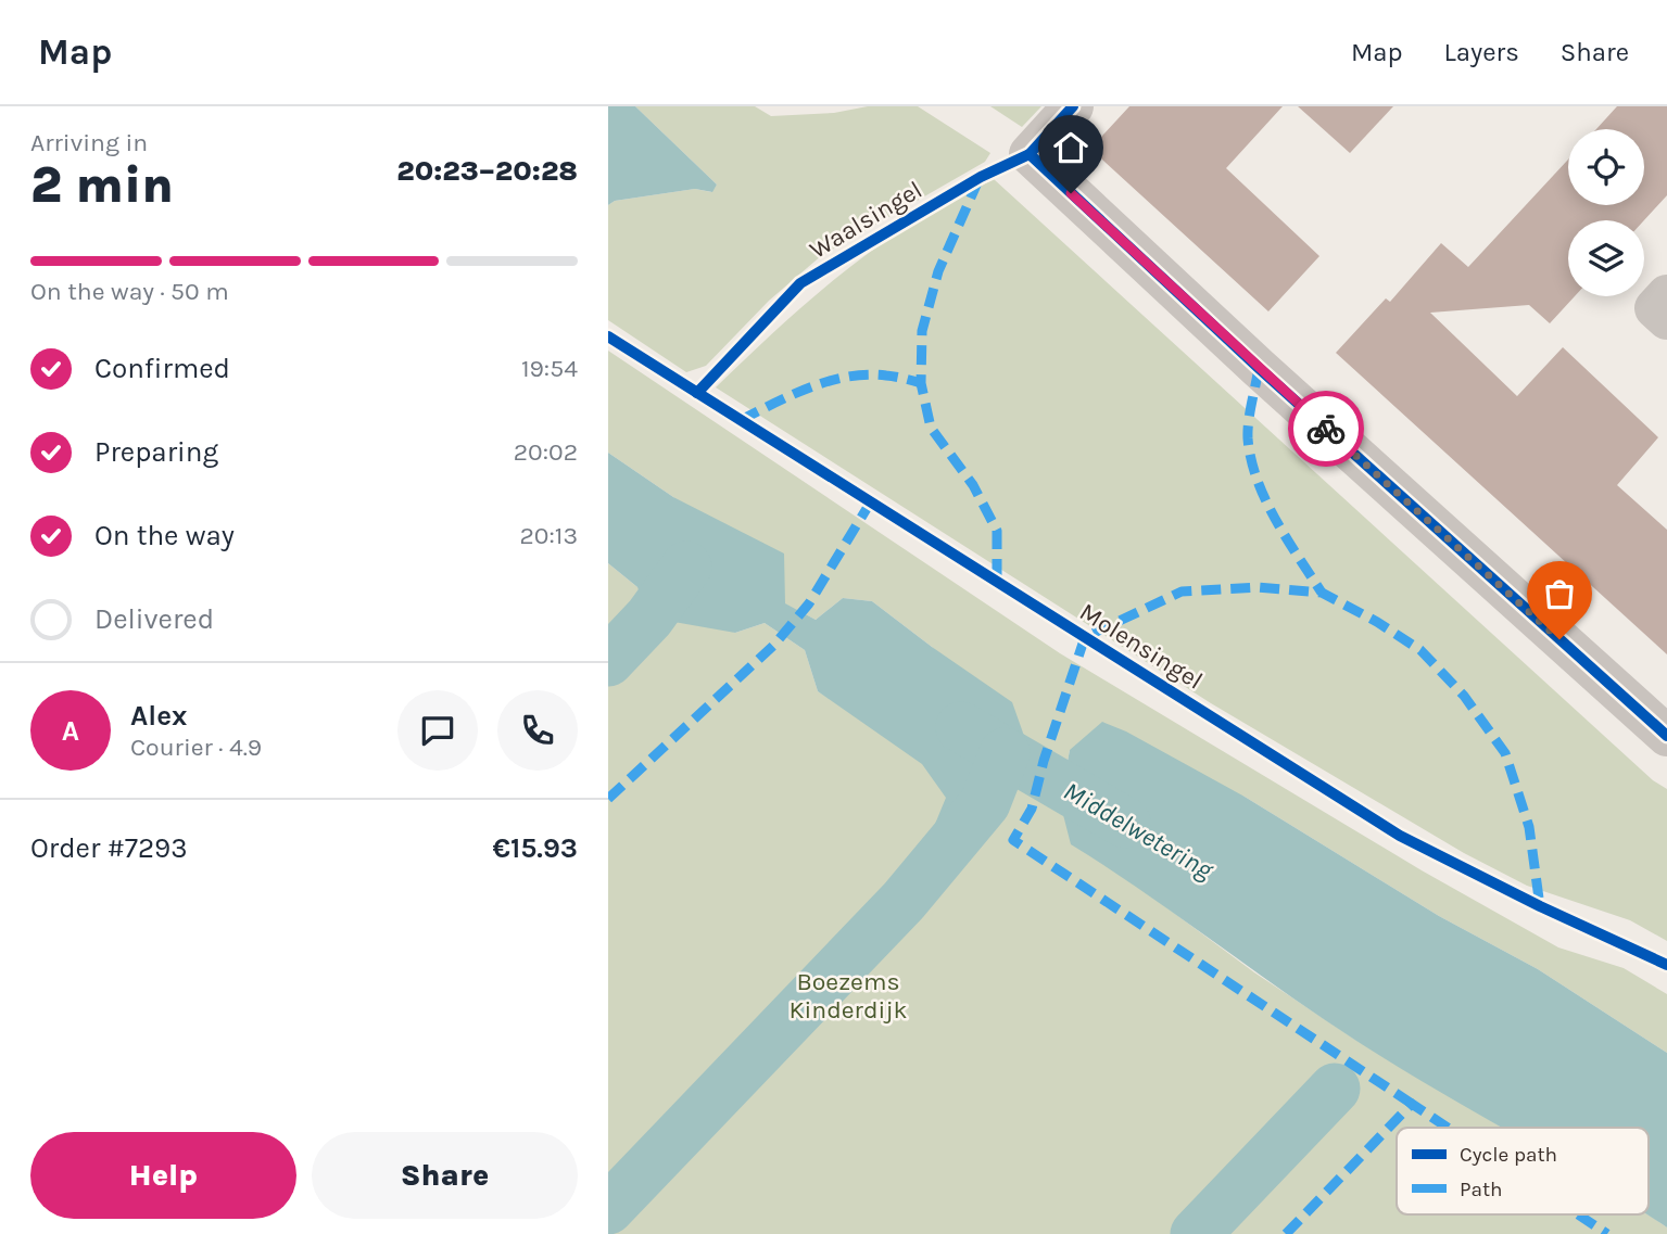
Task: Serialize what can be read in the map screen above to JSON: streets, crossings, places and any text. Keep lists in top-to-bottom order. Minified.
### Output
{"streets":{"cycle path":["Waalsingel","Molensingel"]},"water":["Middelwetering"],"parks":["Boezems Kinderdijk"],"legend":["Cycle path","Path"],"page":{"header":"Map","nav":["Map","Layers","Share"],"heading":["2 min","Arriving in","20:23–20:28"],"panel":["Alex","Courier · 4.9","Order #7293","€15.93"],"bar":"On the way · 50 m","list":[["Confirmed","19:54"],["Preparing","20:02"],["On the way","20:13"],"Delivered"],"round":"A","buttons":["Help","Share"]}}
